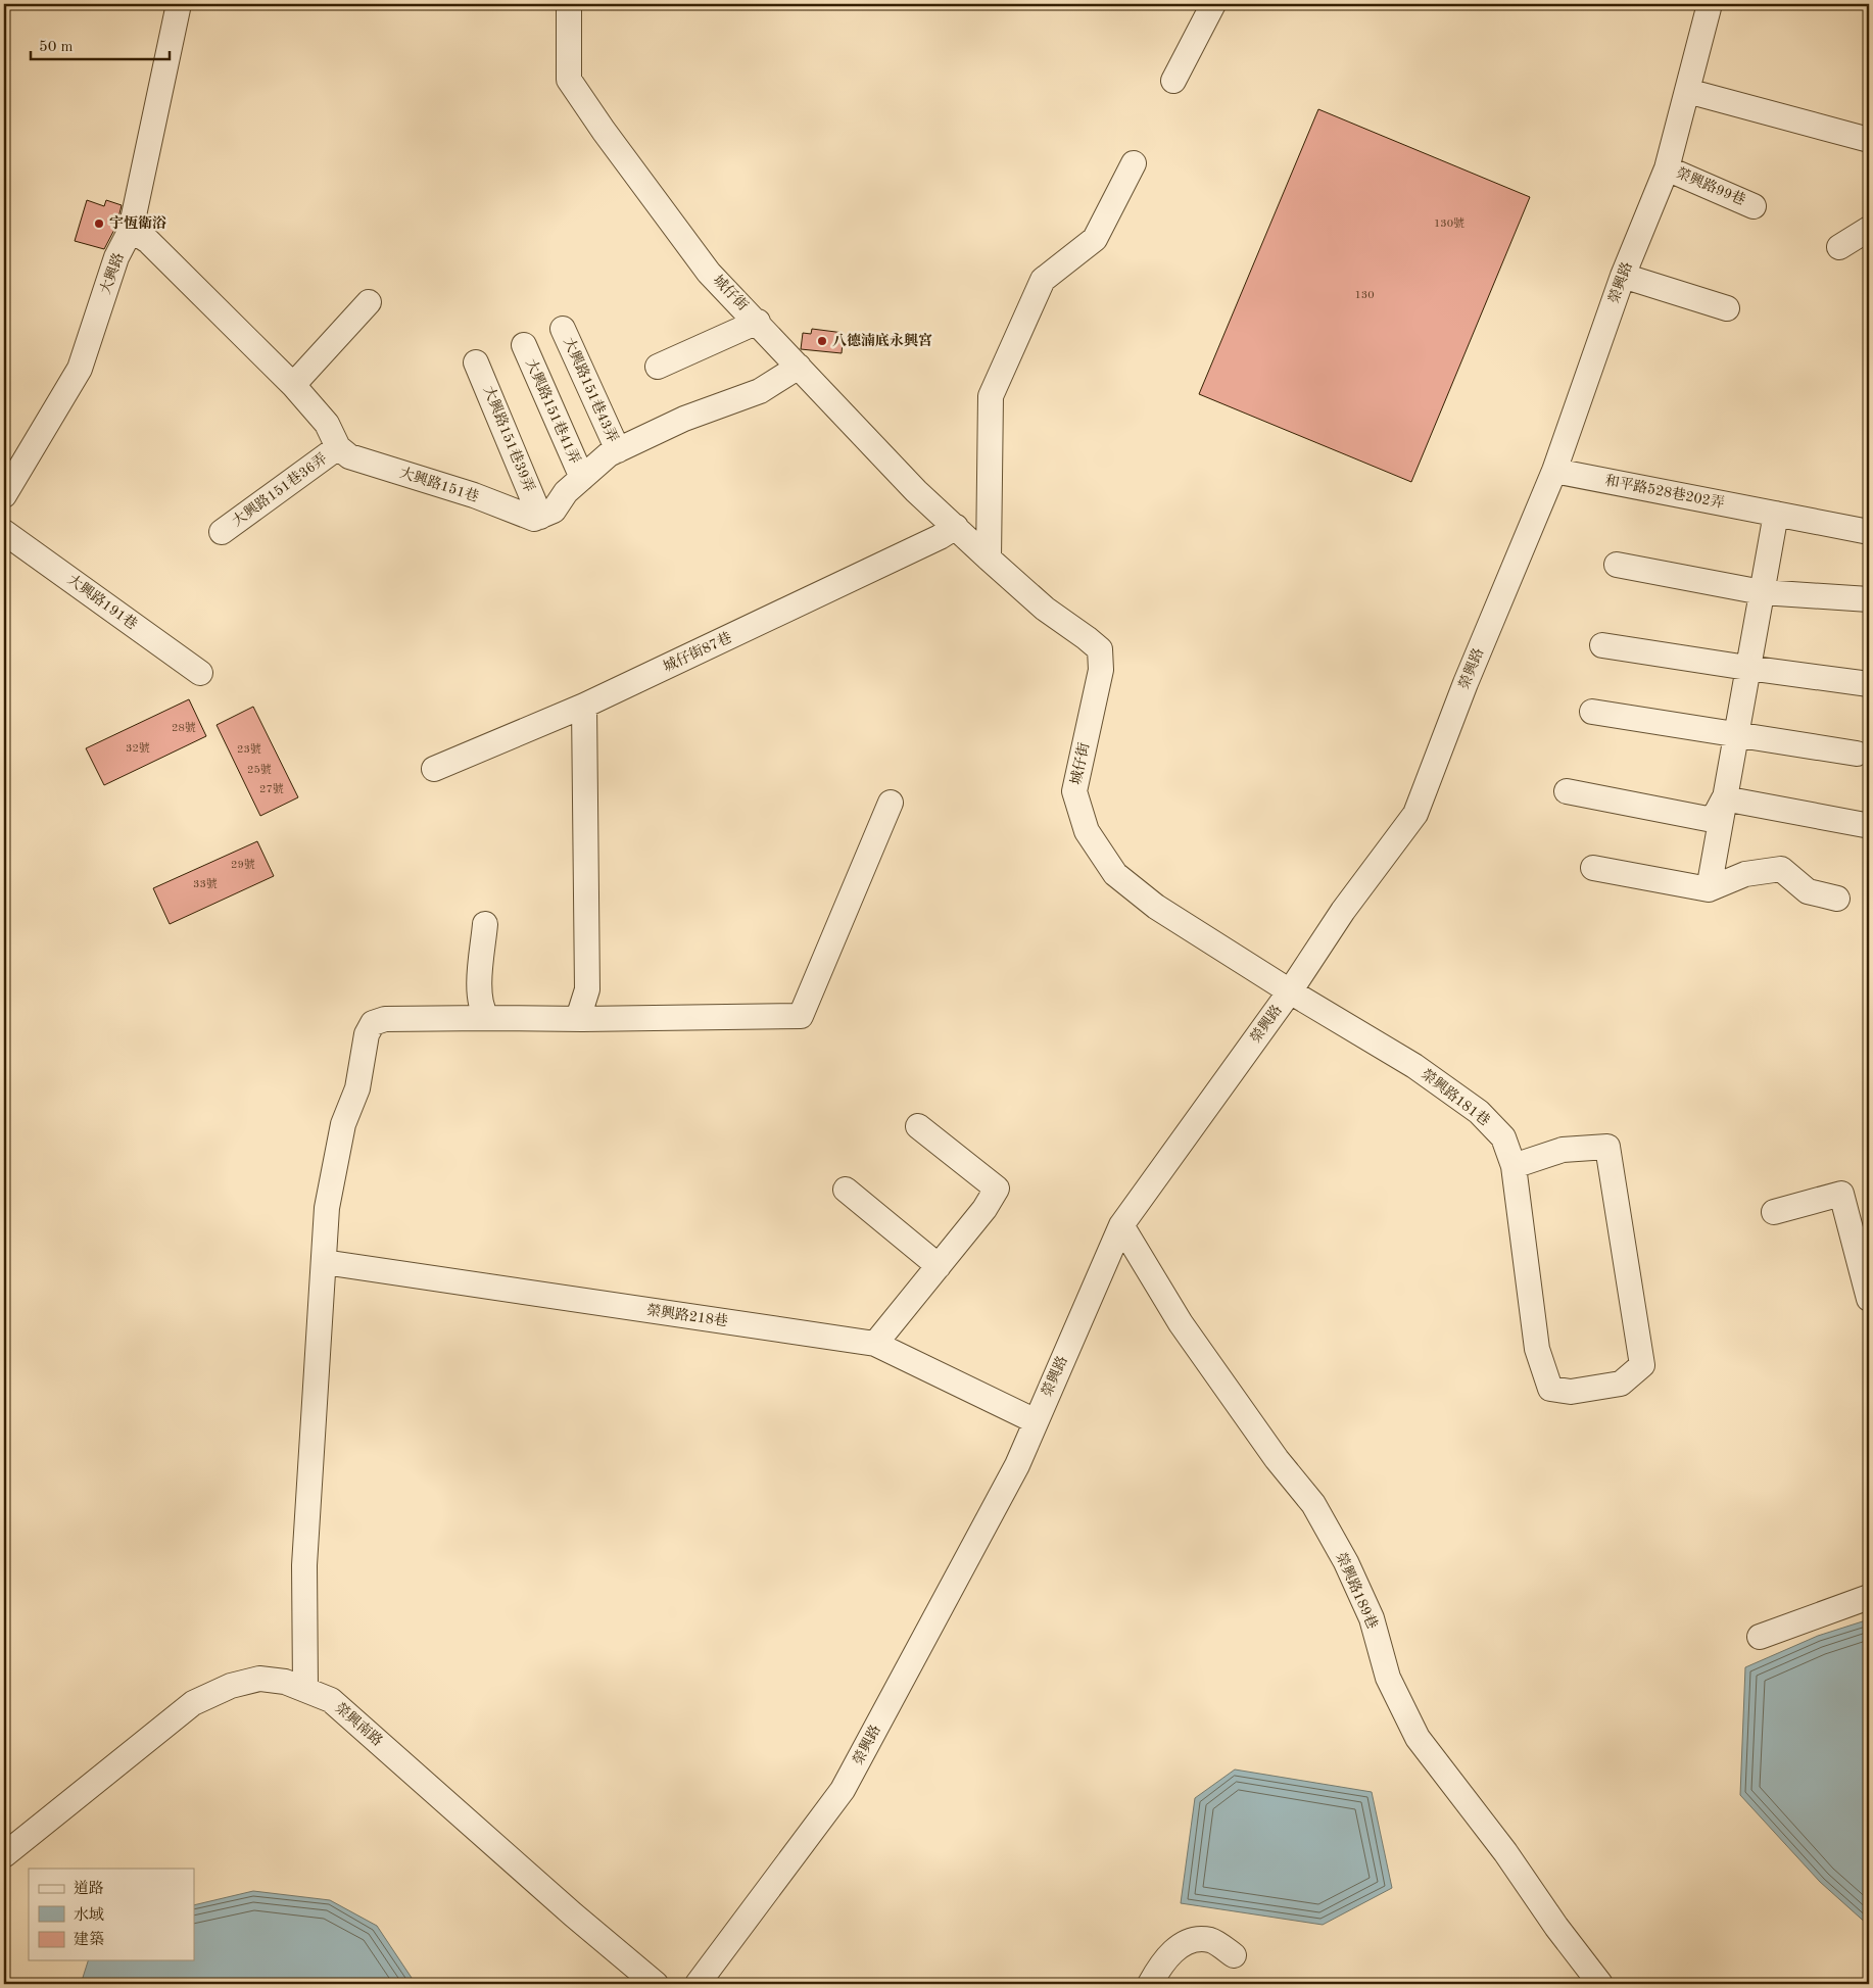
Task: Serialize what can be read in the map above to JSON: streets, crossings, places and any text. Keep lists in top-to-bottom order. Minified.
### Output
{"streets":{"street":["榮興路99巷","大興路","榮興路","城仔街","大興路151巷43弄","大興路151巷41弄","大興路151巷39弄","大興路151巷","大興路151巷36弄","和平路528巷202弄","大興路191巷","城仔街87巷","榮興路181巷","榮興路218巷","榮興路189巷","榮興南路"]},"crossings":[["榮興路99巷","榮興路"],["榮興路","城仔街"],["榮興路","和平路528巷202弄"],["榮興路","榮興路181巷"],["榮興路","榮興路218巷"],["榮興路","榮興路189巷"],["城仔街","城仔街87巷"],["城仔街","榮興路181巷"],["大興路151巷39弄","大興路151巷"],["大興路151巷","大興路151巷36弄"]],"places":["宇恆衛浴","八德湳底永興宮"],"house_numbers":["130號","130","28號","32號","23號","25號","27號","29號","33號"],"legend":["道路","水域","建築"],"scale_bar":"50 m"}
